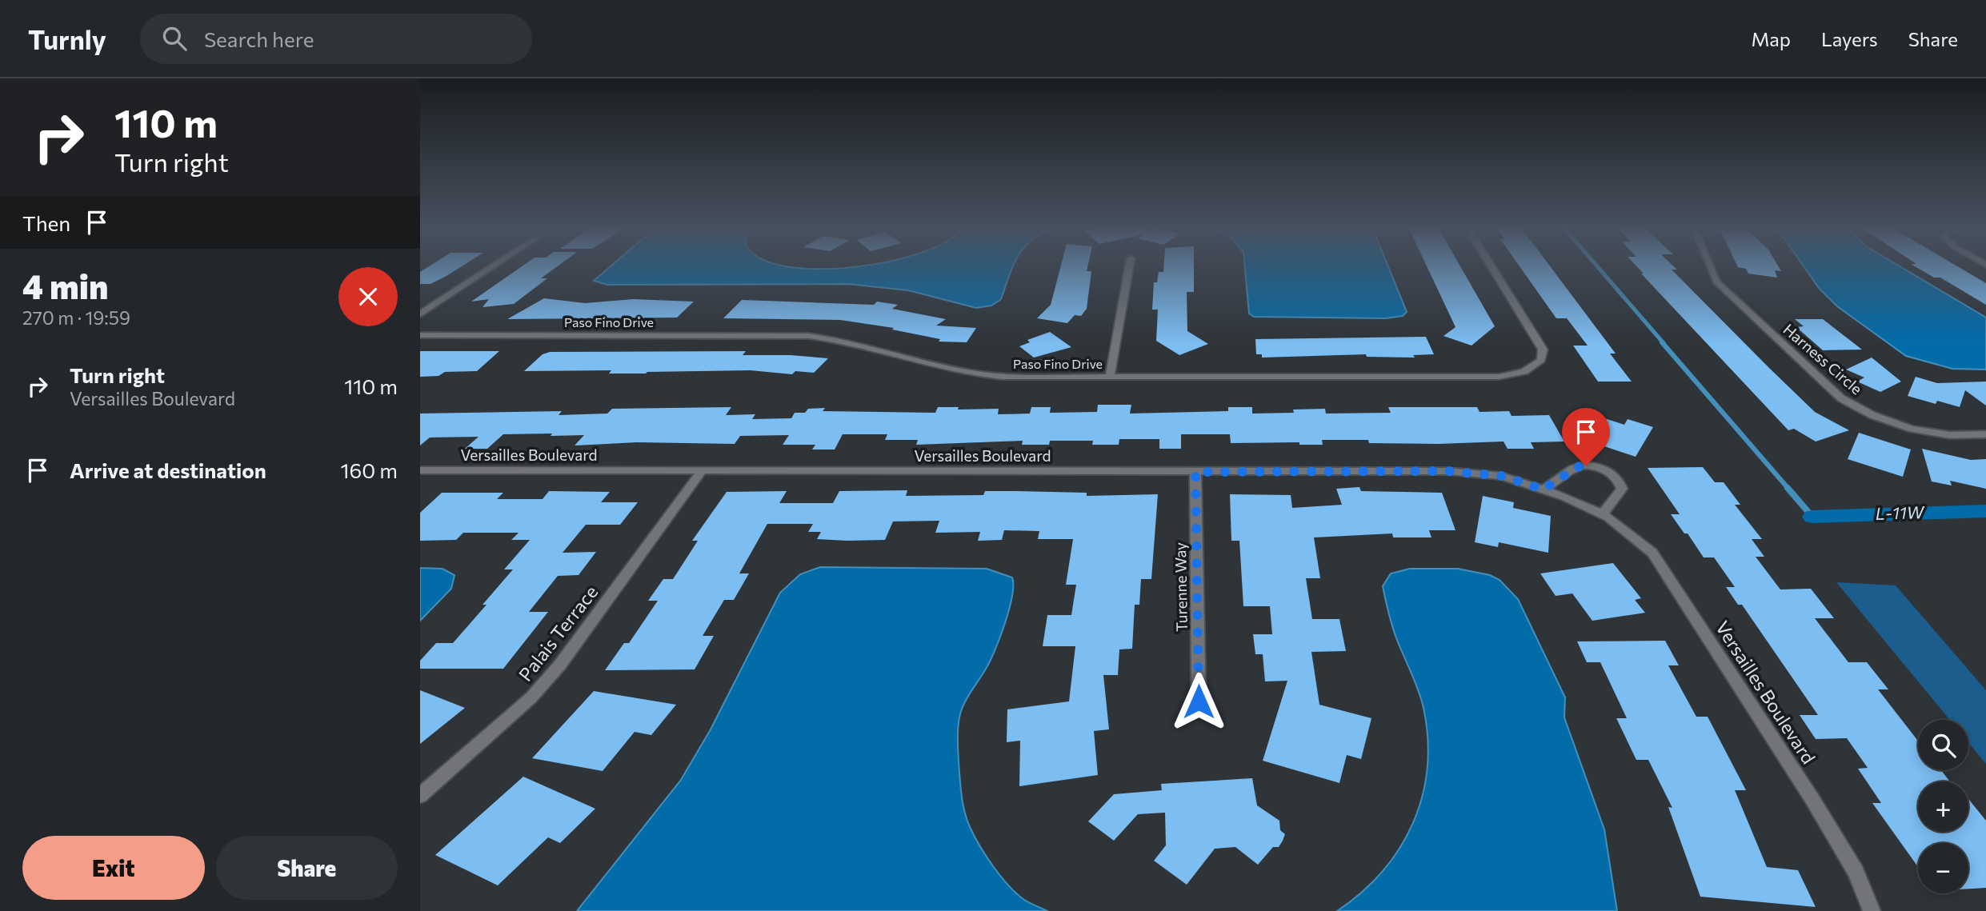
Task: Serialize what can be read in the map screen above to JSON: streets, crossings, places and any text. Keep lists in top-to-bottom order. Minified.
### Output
{"streets":{"street":["Paso Fino Drive","Harness Circle","Versailles Boulevard","Turenne Way","Palais Terrace"]},"crossings":[["Versailles Boulevard","Turenne Way"],["Versailles Boulevard","Palais Terrace"]],"water":["L-11W"],"page":{"header":"Turnly","search":"Search here","nav":["Map","Layers","Share"],"turn":["110 m","Turn right"],"then":"Then","heading":["4 min","270 m · 19:59"],"list":[{"name":"Turn right","note":"Versailles Boulevard","value":"110 m"},{"name":"Arrive at destination","value":"160 m"}],"map_buttons":["+","−"],"buttons":["Exit","Share"]}}
